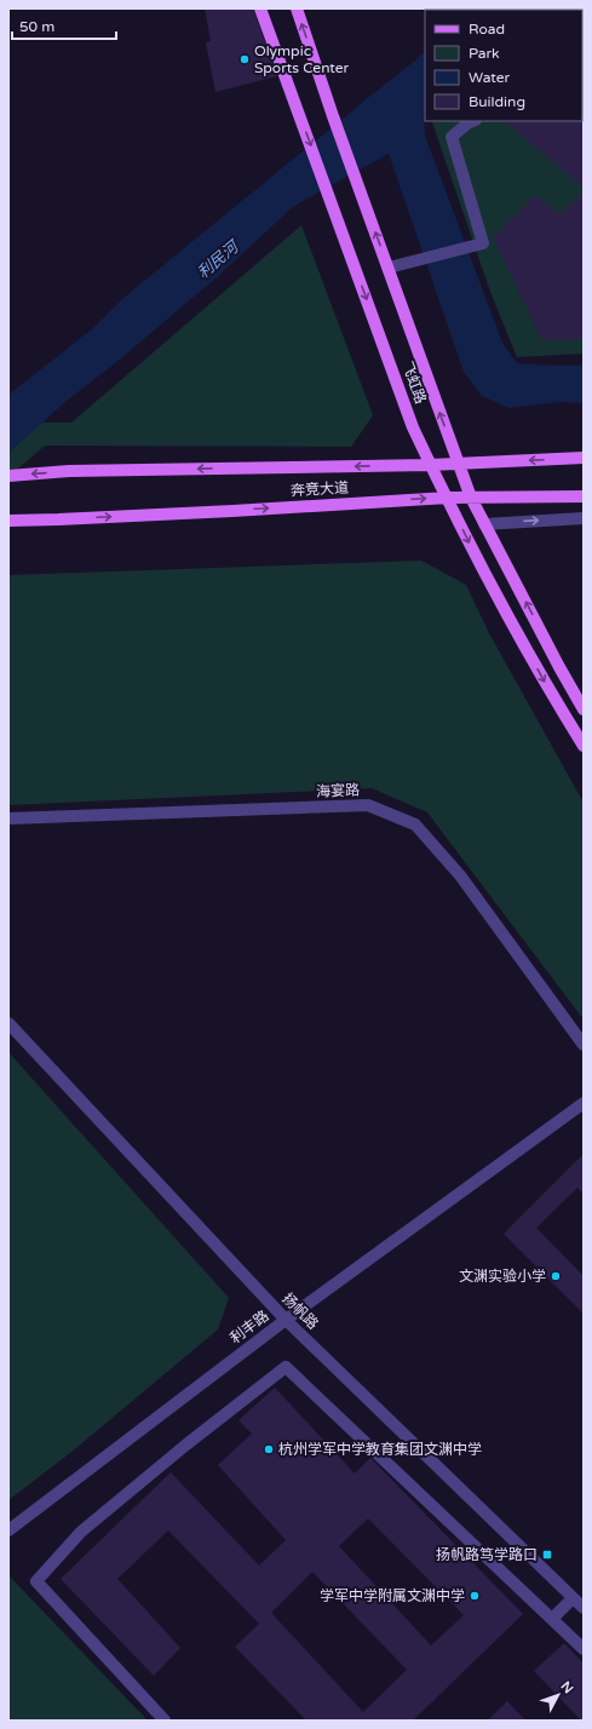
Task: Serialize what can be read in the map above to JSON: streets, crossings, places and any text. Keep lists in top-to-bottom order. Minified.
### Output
{"streets":{"main road":["飞虹路","奔竞大道"],"street":["海宴路","扬帆路","利丰路"]},"crossings":[["飞虹路","奔竞大道"],["扬帆路","利丰路"]],"water":["利民河"],"places":{"other":["Olympic Sports Center","文渊实验小学","杭州学军中学教育集团文渊中学","学军中学附属文渊中学"],"transit":["扬帆路笃学路口"]},"legend":["Road","Park","Water","Building"],"scale_bar":"50 m","north":"top right"}
